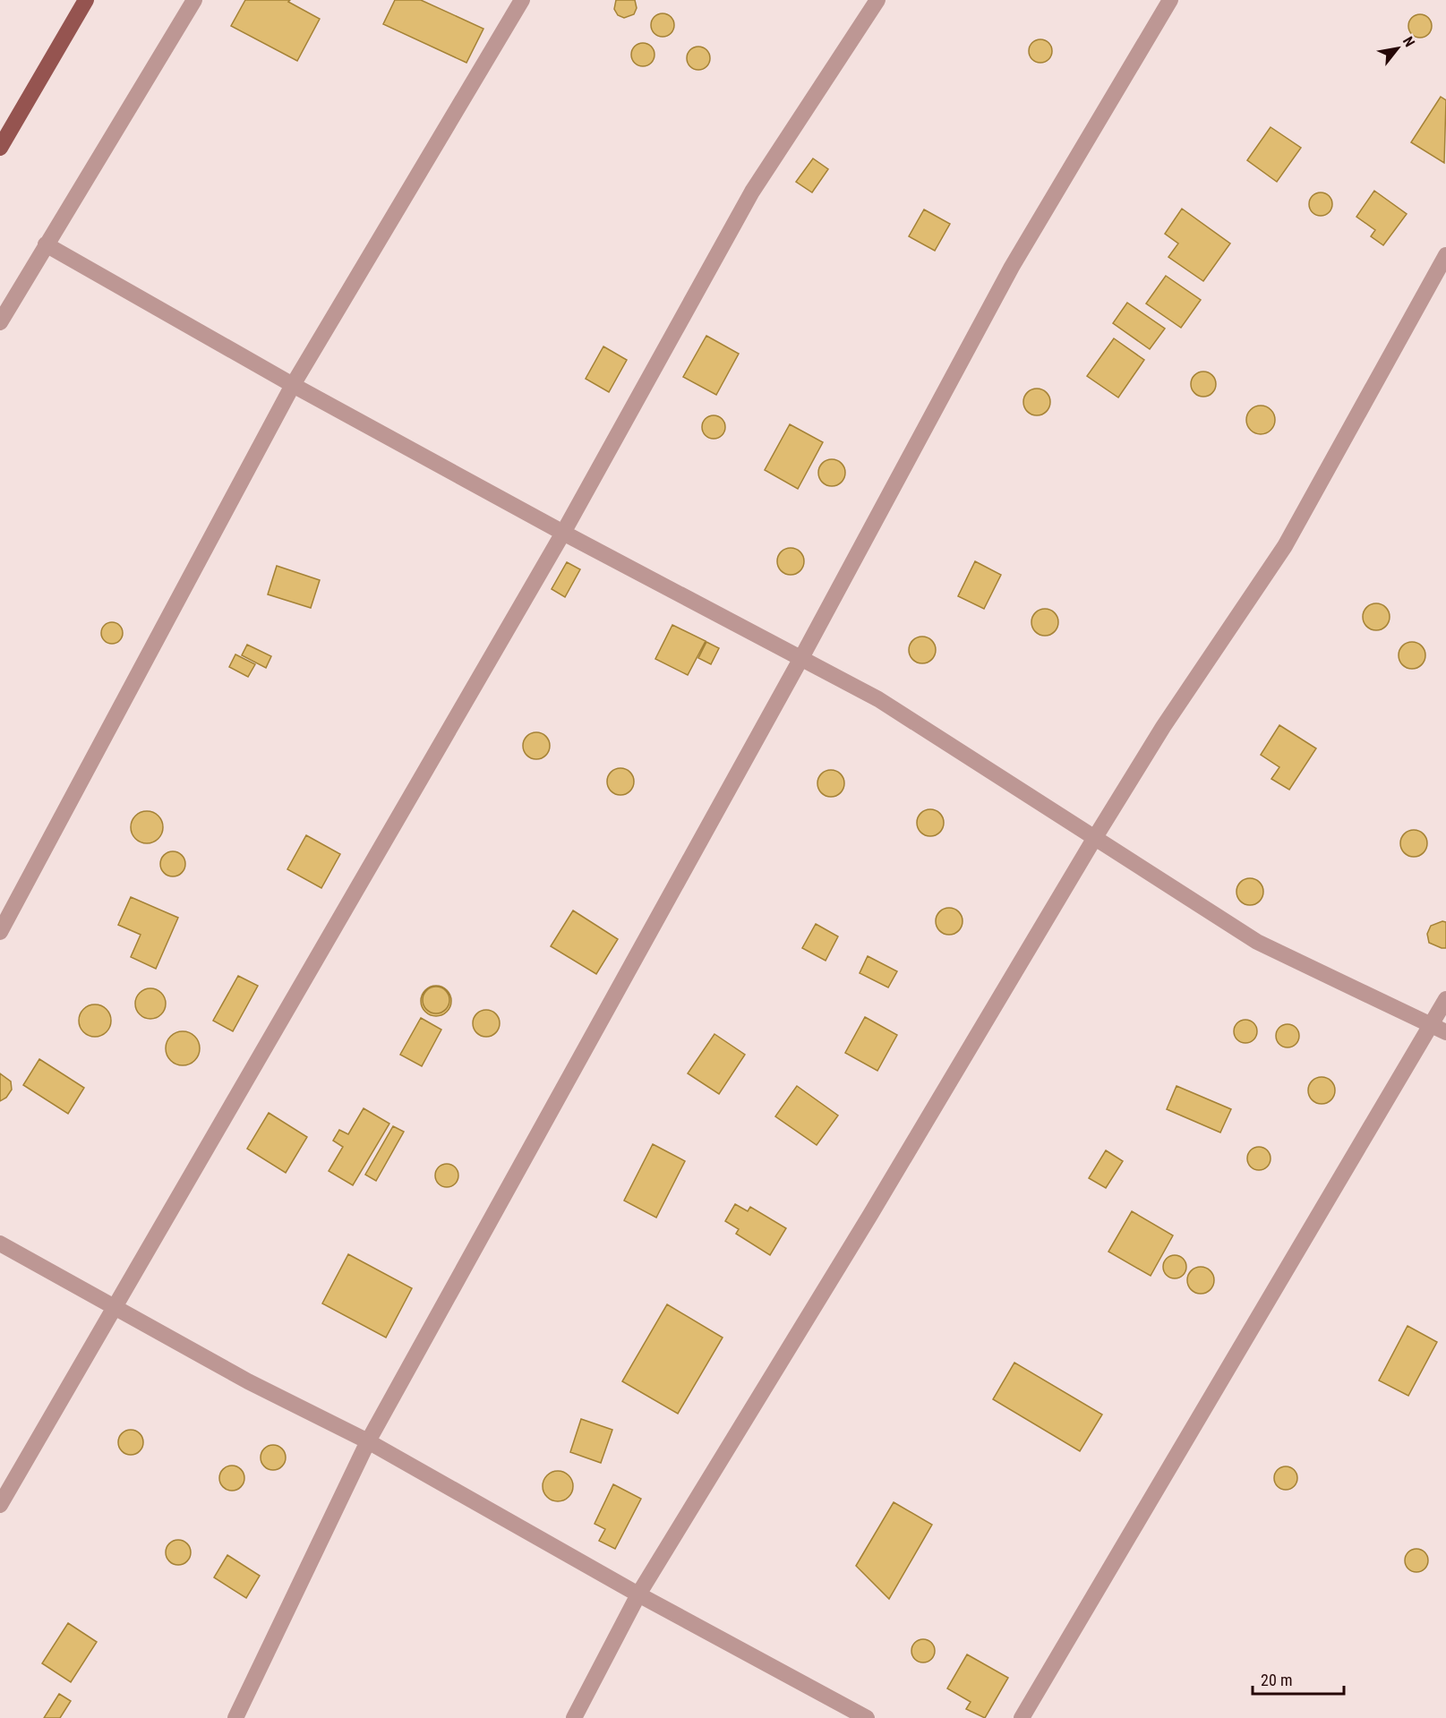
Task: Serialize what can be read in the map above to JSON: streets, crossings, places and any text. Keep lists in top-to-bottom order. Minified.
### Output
{"scale_bar":"20 m","north":"top right"}
